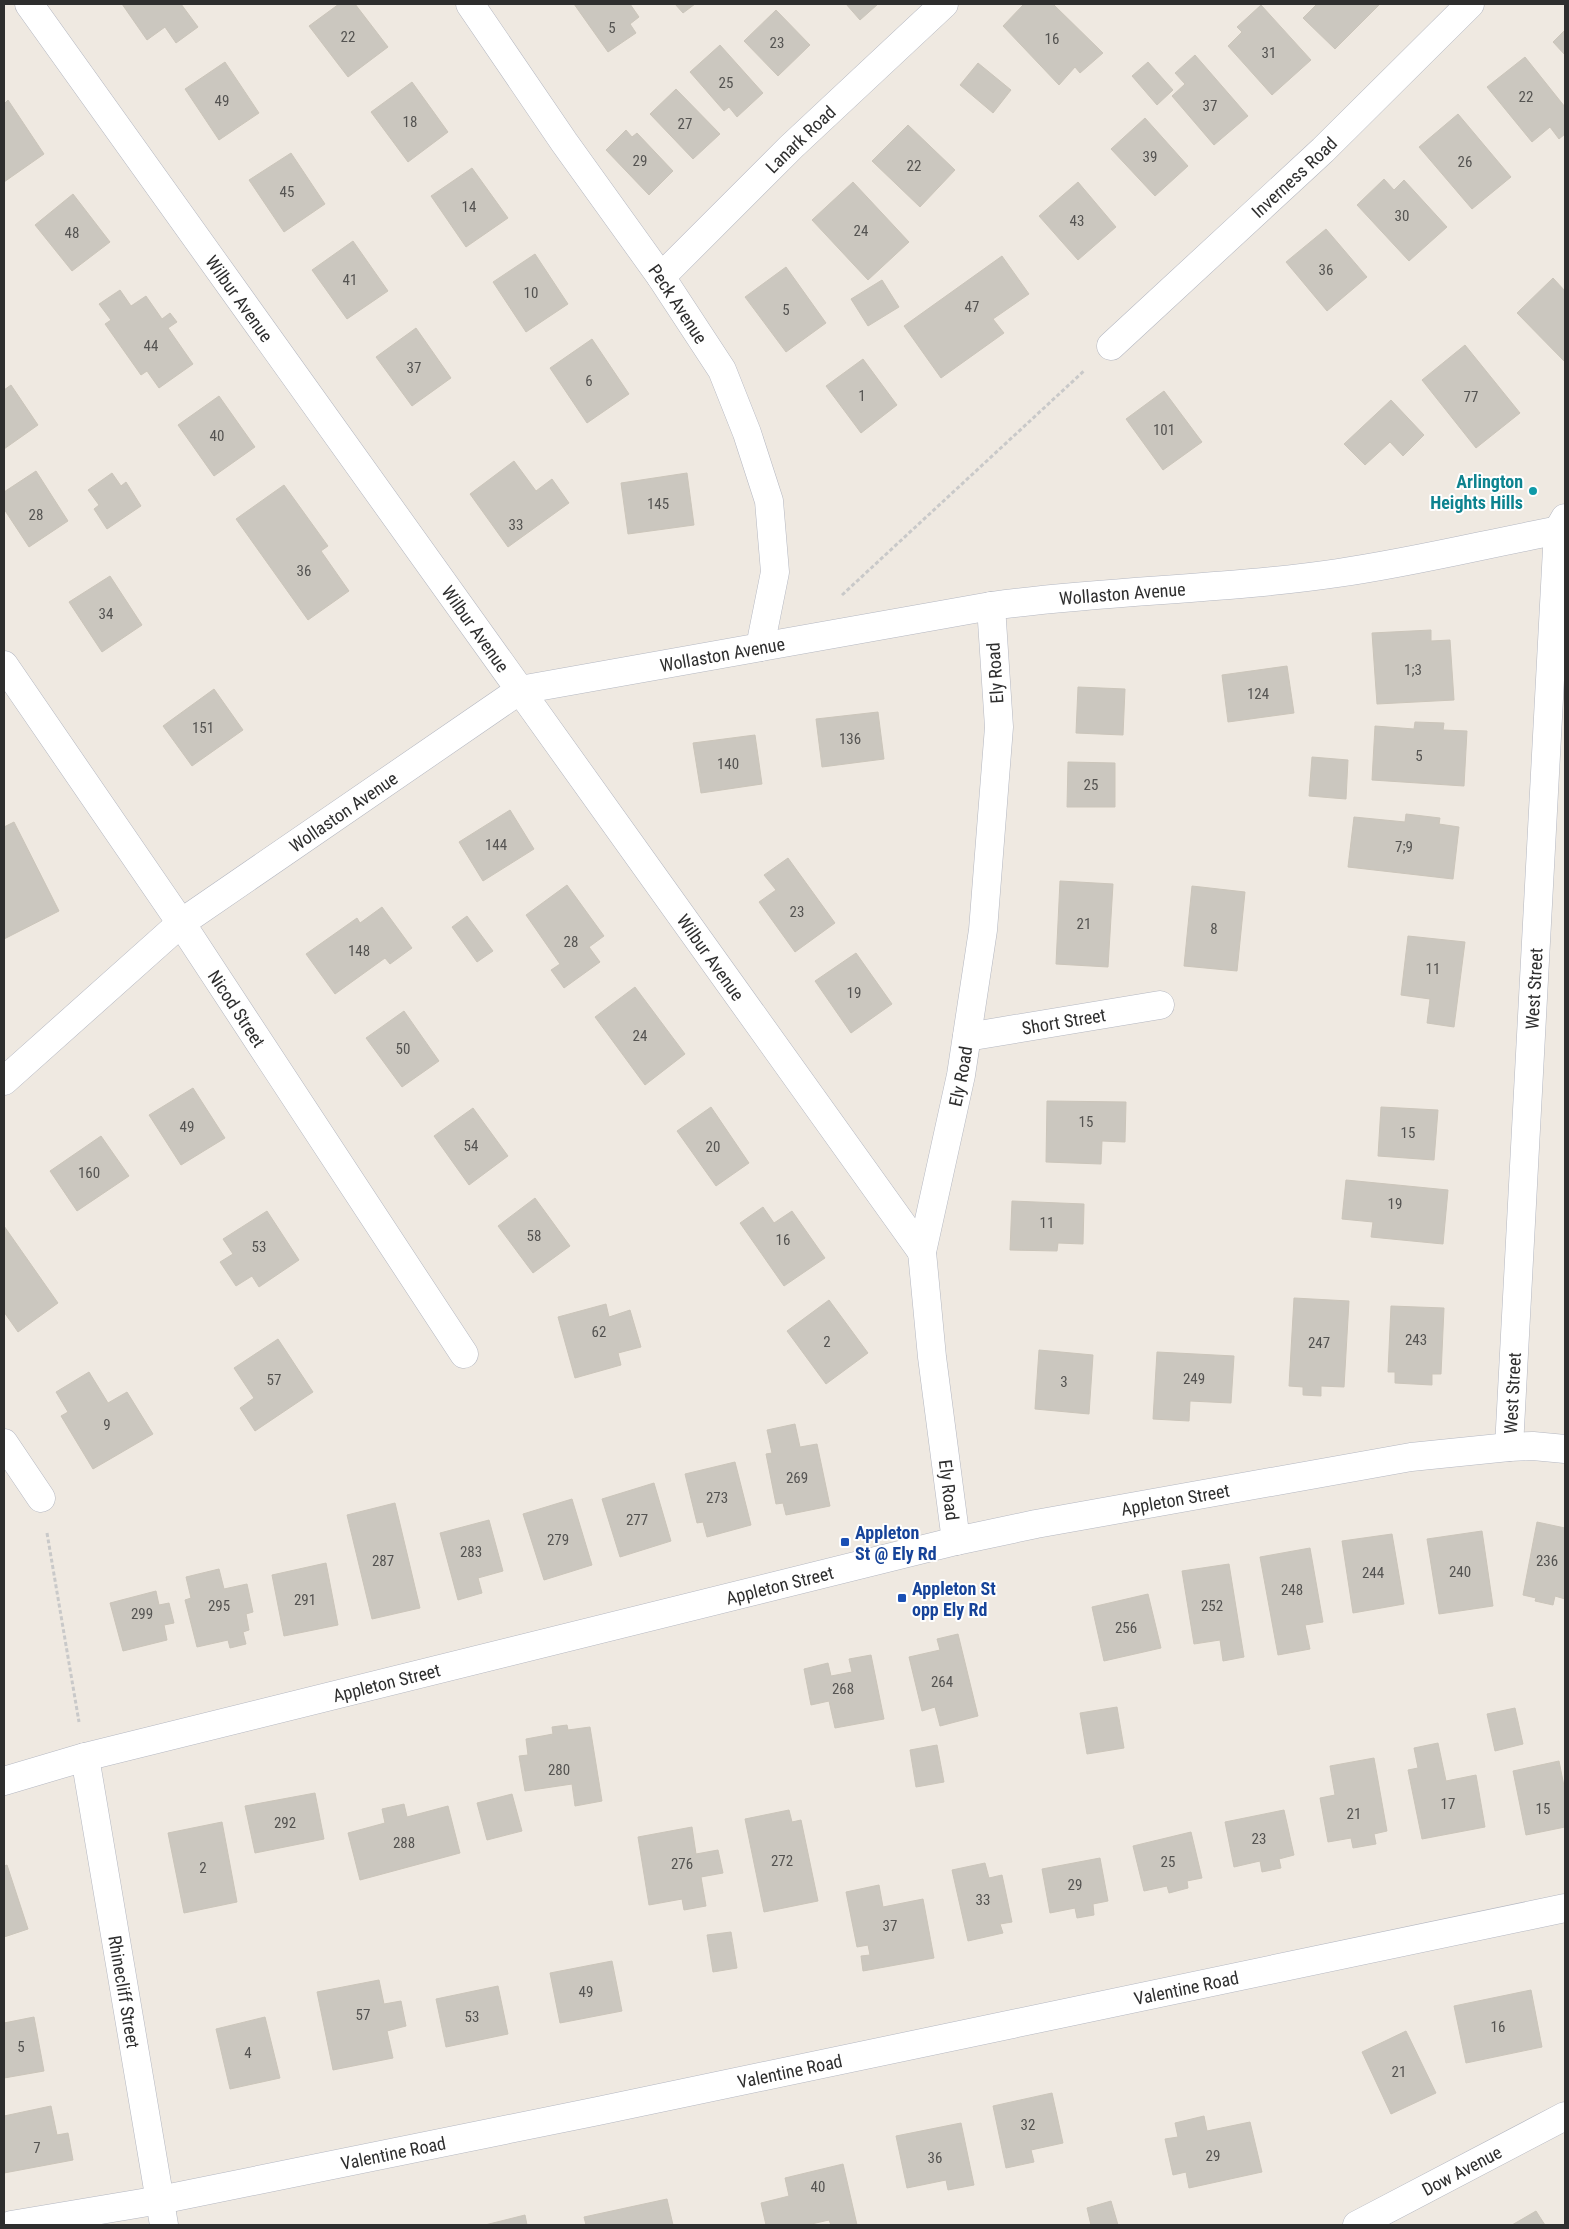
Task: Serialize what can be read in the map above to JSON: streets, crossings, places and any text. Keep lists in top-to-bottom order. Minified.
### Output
{"streets":{"street":["Lanark Road","Inverness Road","Wilbur Avenue","Peck Avenue","Wollaston Avenue","Ely Road","West Street","Nicod Street","Short Street","Appleton Street","Valentine Road","Rhinecliff Street","Dow Avenue"]},"crossings":[["Lanark Road","Peck Avenue"],["Wilbur Avenue","Wollaston Avenue"],["Wilbur Avenue","Ely Road"],["Peck Avenue","Wollaston Avenue"],["Wollaston Avenue","Ely Road"],["Wollaston Avenue","West Street"],["Wollaston Avenue","Nicod Street"],["Ely Road","Short Street"],["Ely Road","Appleton Street"],["West Street","Appleton Street"],["Appleton Street","Rhinecliff Street"],["Valentine Road","Rhinecliff Street"]],"places":{"other":["Arlington Heights Hills"],"transit":["Appleton St @ Ely Rd","Appleton St opp Ely Rd"]},"house_numbers":["5","22","16","23","31","25","22","49","37","18","27","39","29","26","22","45","14","30","43","24","48","36","41","10","47","5","44","37","6","1","77","101","40","145","28","33","36","34","1;3","124","151","136","5","140","25","144","7;9","23","21","8","28","148","11","19","24","50","15","49","15","54","20","160","19","11","58","16","53","62","243","2","247","249","57","3","9","269","273","277","279","283","287","236","240","244","248","291","295","252","299","256","264","268","280","17","15","21","292","23","288","272","25","276","2","29","33","37","49","57","53","16","5","4","21","32","7","29","36","40"]}
